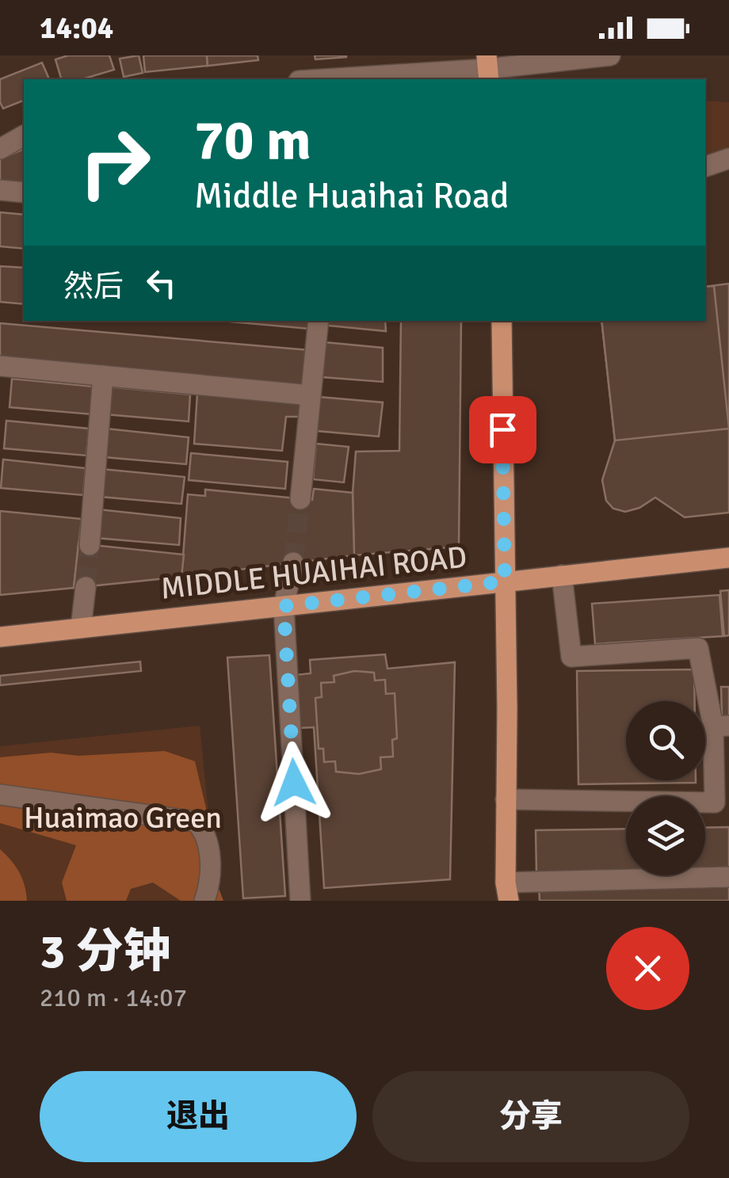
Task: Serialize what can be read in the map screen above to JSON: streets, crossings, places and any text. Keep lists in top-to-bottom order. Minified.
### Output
{"streets":{"main road":["MIDDLE HUAIHAI ROAD"]},"parks":["Huaimao Green"],"page":{"status":"14:04","turn":["70 m","Middle Huaihai Road"],"then":"然后","heading":["3 分钟","210 m · 14:07"],"buttons":["退出","分享"]}}
